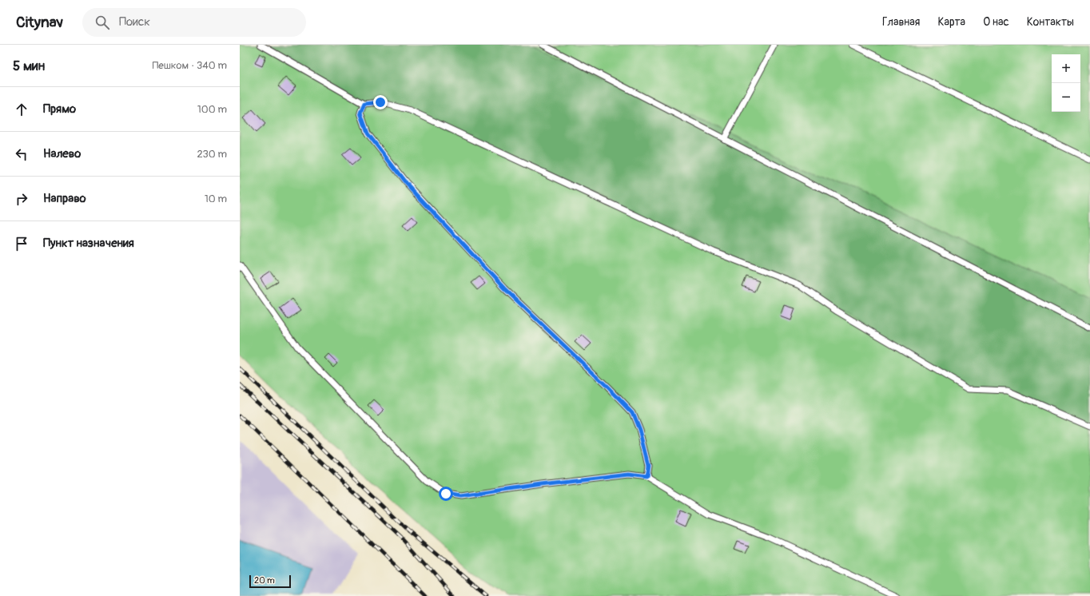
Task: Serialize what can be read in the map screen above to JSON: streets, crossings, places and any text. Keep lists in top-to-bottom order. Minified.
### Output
{"scale_bar":"20 m","page":{"header":"Citynav","search":"Поиск","nav":["Главная","Карта","О нас","Контакты"],"heading":["5 мин","Пешком · 340 m"],"map_buttons":["+","−"],"list":[["Прямо","100 m"],["Налево","230 m"],["Направо","10 m"],"Пункт назначения"],"scale":"20 m"}}
